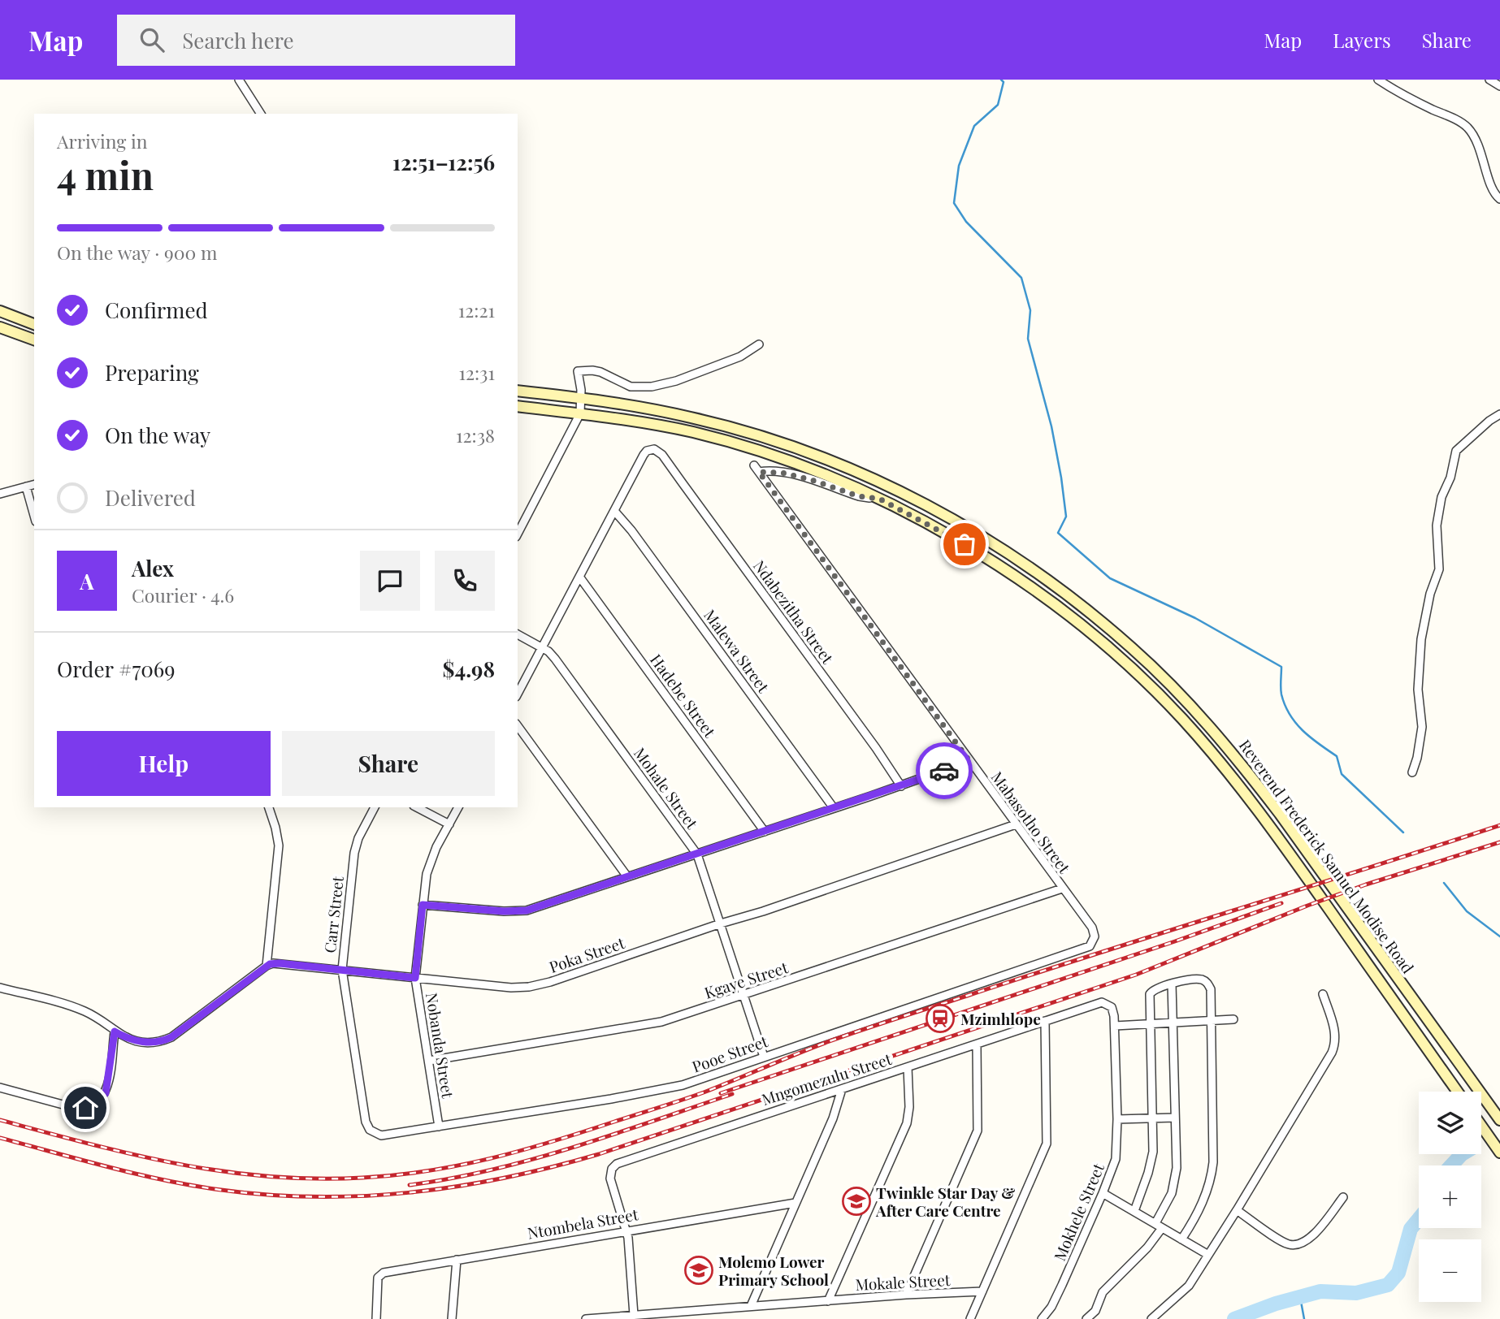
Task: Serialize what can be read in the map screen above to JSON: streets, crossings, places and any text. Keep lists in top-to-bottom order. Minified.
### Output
{"streets":{"main road":["Reverend Frederick Samuel Modise Road"],"street":["Ndabezitha Street","Malewa Street","Hadebe Street","Mohale Street","Mabasotho Street","Carr Street","Poka Street","Kgaye Street","Nobanda Street","Pooe Street","Mngomezulu Street","Mokhele Street","Ntombela Street","Mokale Street"]},"crossings":[["Ndabezitha Street","Malewa Street"],["Mohale Street","Poka Street"],["Mohale Street","Kgaye Street"],["Mohale Street","Pooe Street"],["Mabasotho Street","Reverend Frederick Samuel Modise Road"],["Mabasotho Street","Poka Street"],["Mabasotho Street","Kgaye Street"],["Mabasotho Street","Pooe Street"],["Carr Street","Poka Street"],["Carr Street","Pooe Street"],["Poka Street","Nobanda Street"],["Kgaye Street","Nobanda Street"],["Nobanda Street","Pooe Street"],["Mngomezulu Street","Mokhele Street"],["Mngomezulu Street","Ntombela Street"]],"places":{"station":["Mzimhlope"],"school or university":["Twinkle Star Day & After Care Centre","Molemo Lower Primary School"]},"page":{"header":"Map","search":"Search here","nav":["Map","Layers","Share"],"heading":["4 min","Arriving in","12:51–12:56"],"panel":["Alex","Courier · 4.6","Order #7069","$4.98"],"bar":"On the way · 900 m","list":[["Confirmed","12:21"],["Preparing","12:31"],["On the way","12:38"],"Delivered"],"round":"A","buttons":["Help","Share"],"map_buttons":["+","−"]}}
